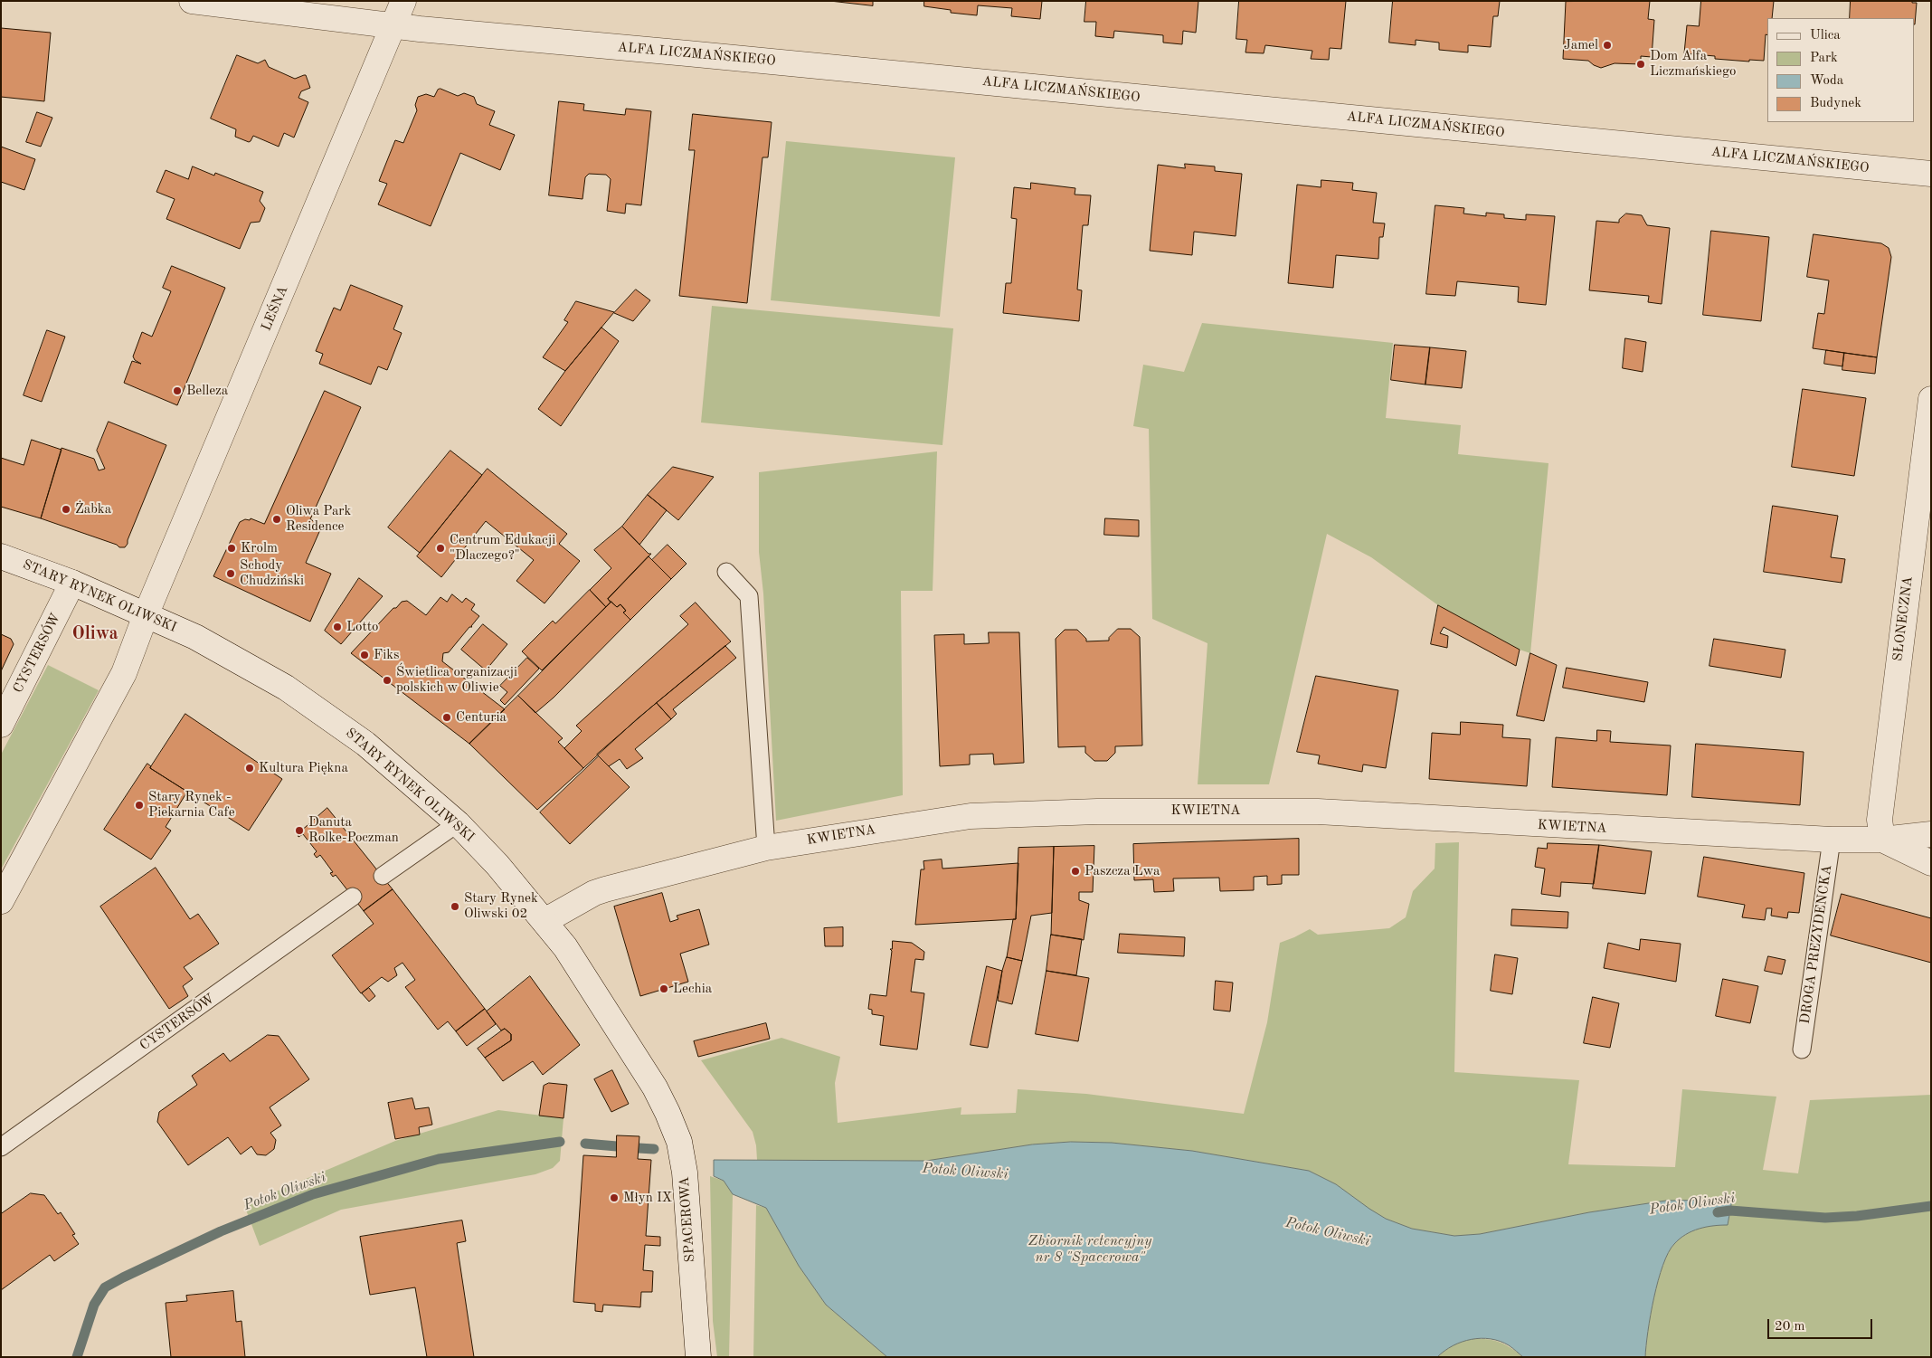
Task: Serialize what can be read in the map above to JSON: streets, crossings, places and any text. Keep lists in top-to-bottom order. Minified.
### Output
{"streets":{"street":["ALFA LICZMAŃSKIEGO","LEŚNA","STARY RYNEK OLIWSKI","SŁONECZNA","CYSTERSÓW","KWIETNA","SPACEROWA"],"lane":["DROGA PREZYDENCKA"]},"crossings":[["ALFA LICZMAŃSKIEGO","LEŚNA"],["LEŚNA","STARY RYNEK OLIWSKI"],["STARY RYNEK OLIWSKI","CYSTERSÓW"],["STARY RYNEK OLIWSKI","KWIETNA"],["STARY RYNEK OLIWSKI","SPACEROWA"],["SŁONECZNA","KWIETNA"],["KWIETNA","DROGA PREZYDENCKA"]],"districts":["Oliwa"],"water":["Potok Oliwski","Zbiornik retencyjny nr 8 \"Spacerowa\""],"places":["Jamel","Dom Alfa Liczmańskiego","Belleza","Żabka","Oliwa Park Residence","Krolm","Centrum Edukacji \"Dlaczego?\"","Schody Chudziński","Lotto","Fiks","Świetlica organizacji polskich w Oliwie","Centuria","Kultura Piękna","Stary Rynek - Piekarnia Cafe","Danuta Rolke-Poczman","Paszcza Lwa","Stary Rynek Oliwski 02","Lechia","Młyn IX"],"legend":["Ulica","Park","Woda","Budynek"],"scale_bar":"20 m"}
